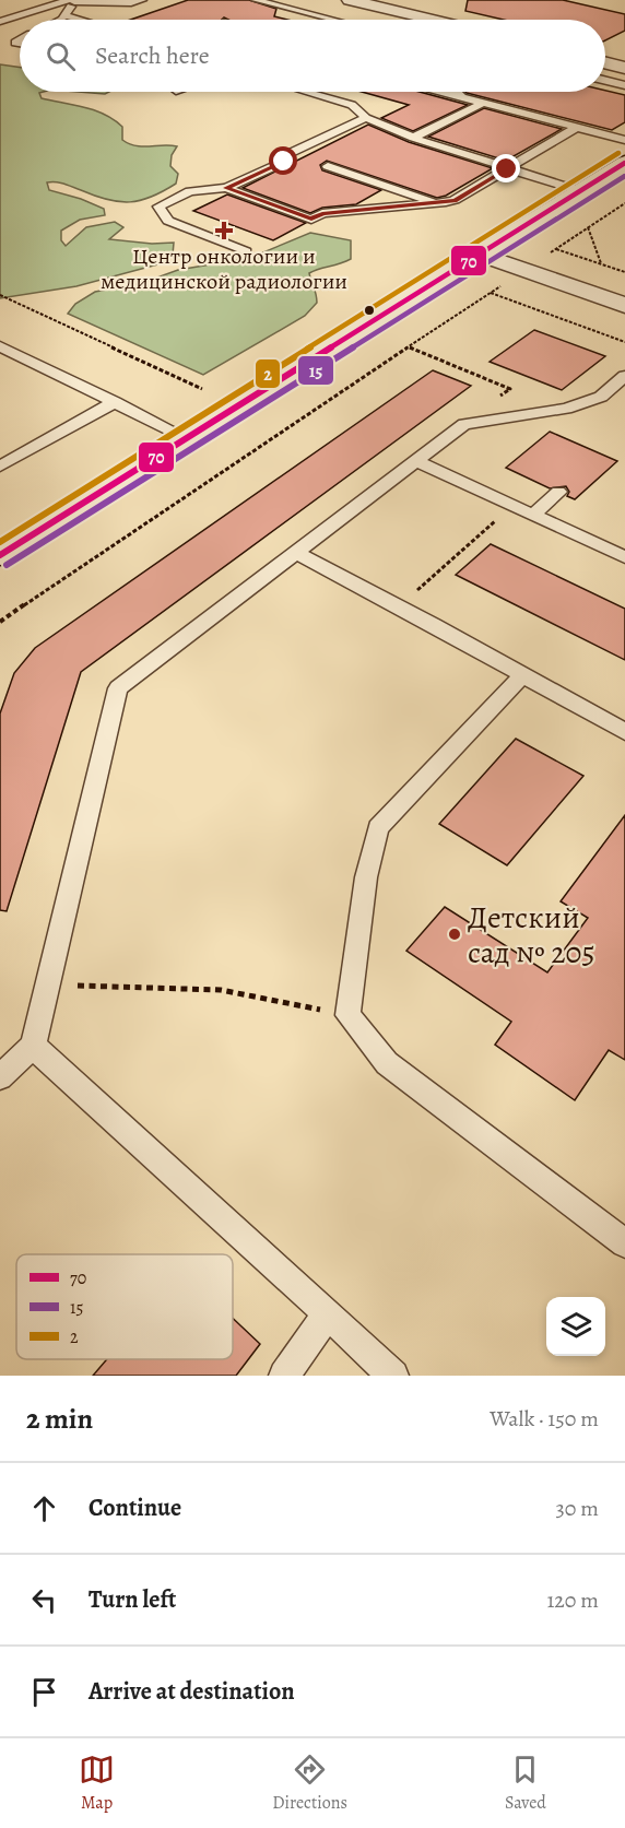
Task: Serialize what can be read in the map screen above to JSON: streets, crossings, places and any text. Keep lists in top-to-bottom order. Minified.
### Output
{"places":{"health":["Центр онкологии и медицинской радиологии"],"other":["Детский сад № 205"]},"lines":["transit line 2","transit line 70","transit line 15"],"legend":["70","15","2"],"page":{"search":"Search here","heading":["2 min","Walk · 150 m"],"list":[["Continue","30 m"],["Turn left","120 m"],"Arrive at destination"],"nav":["Map","Directions","Saved"]}}
